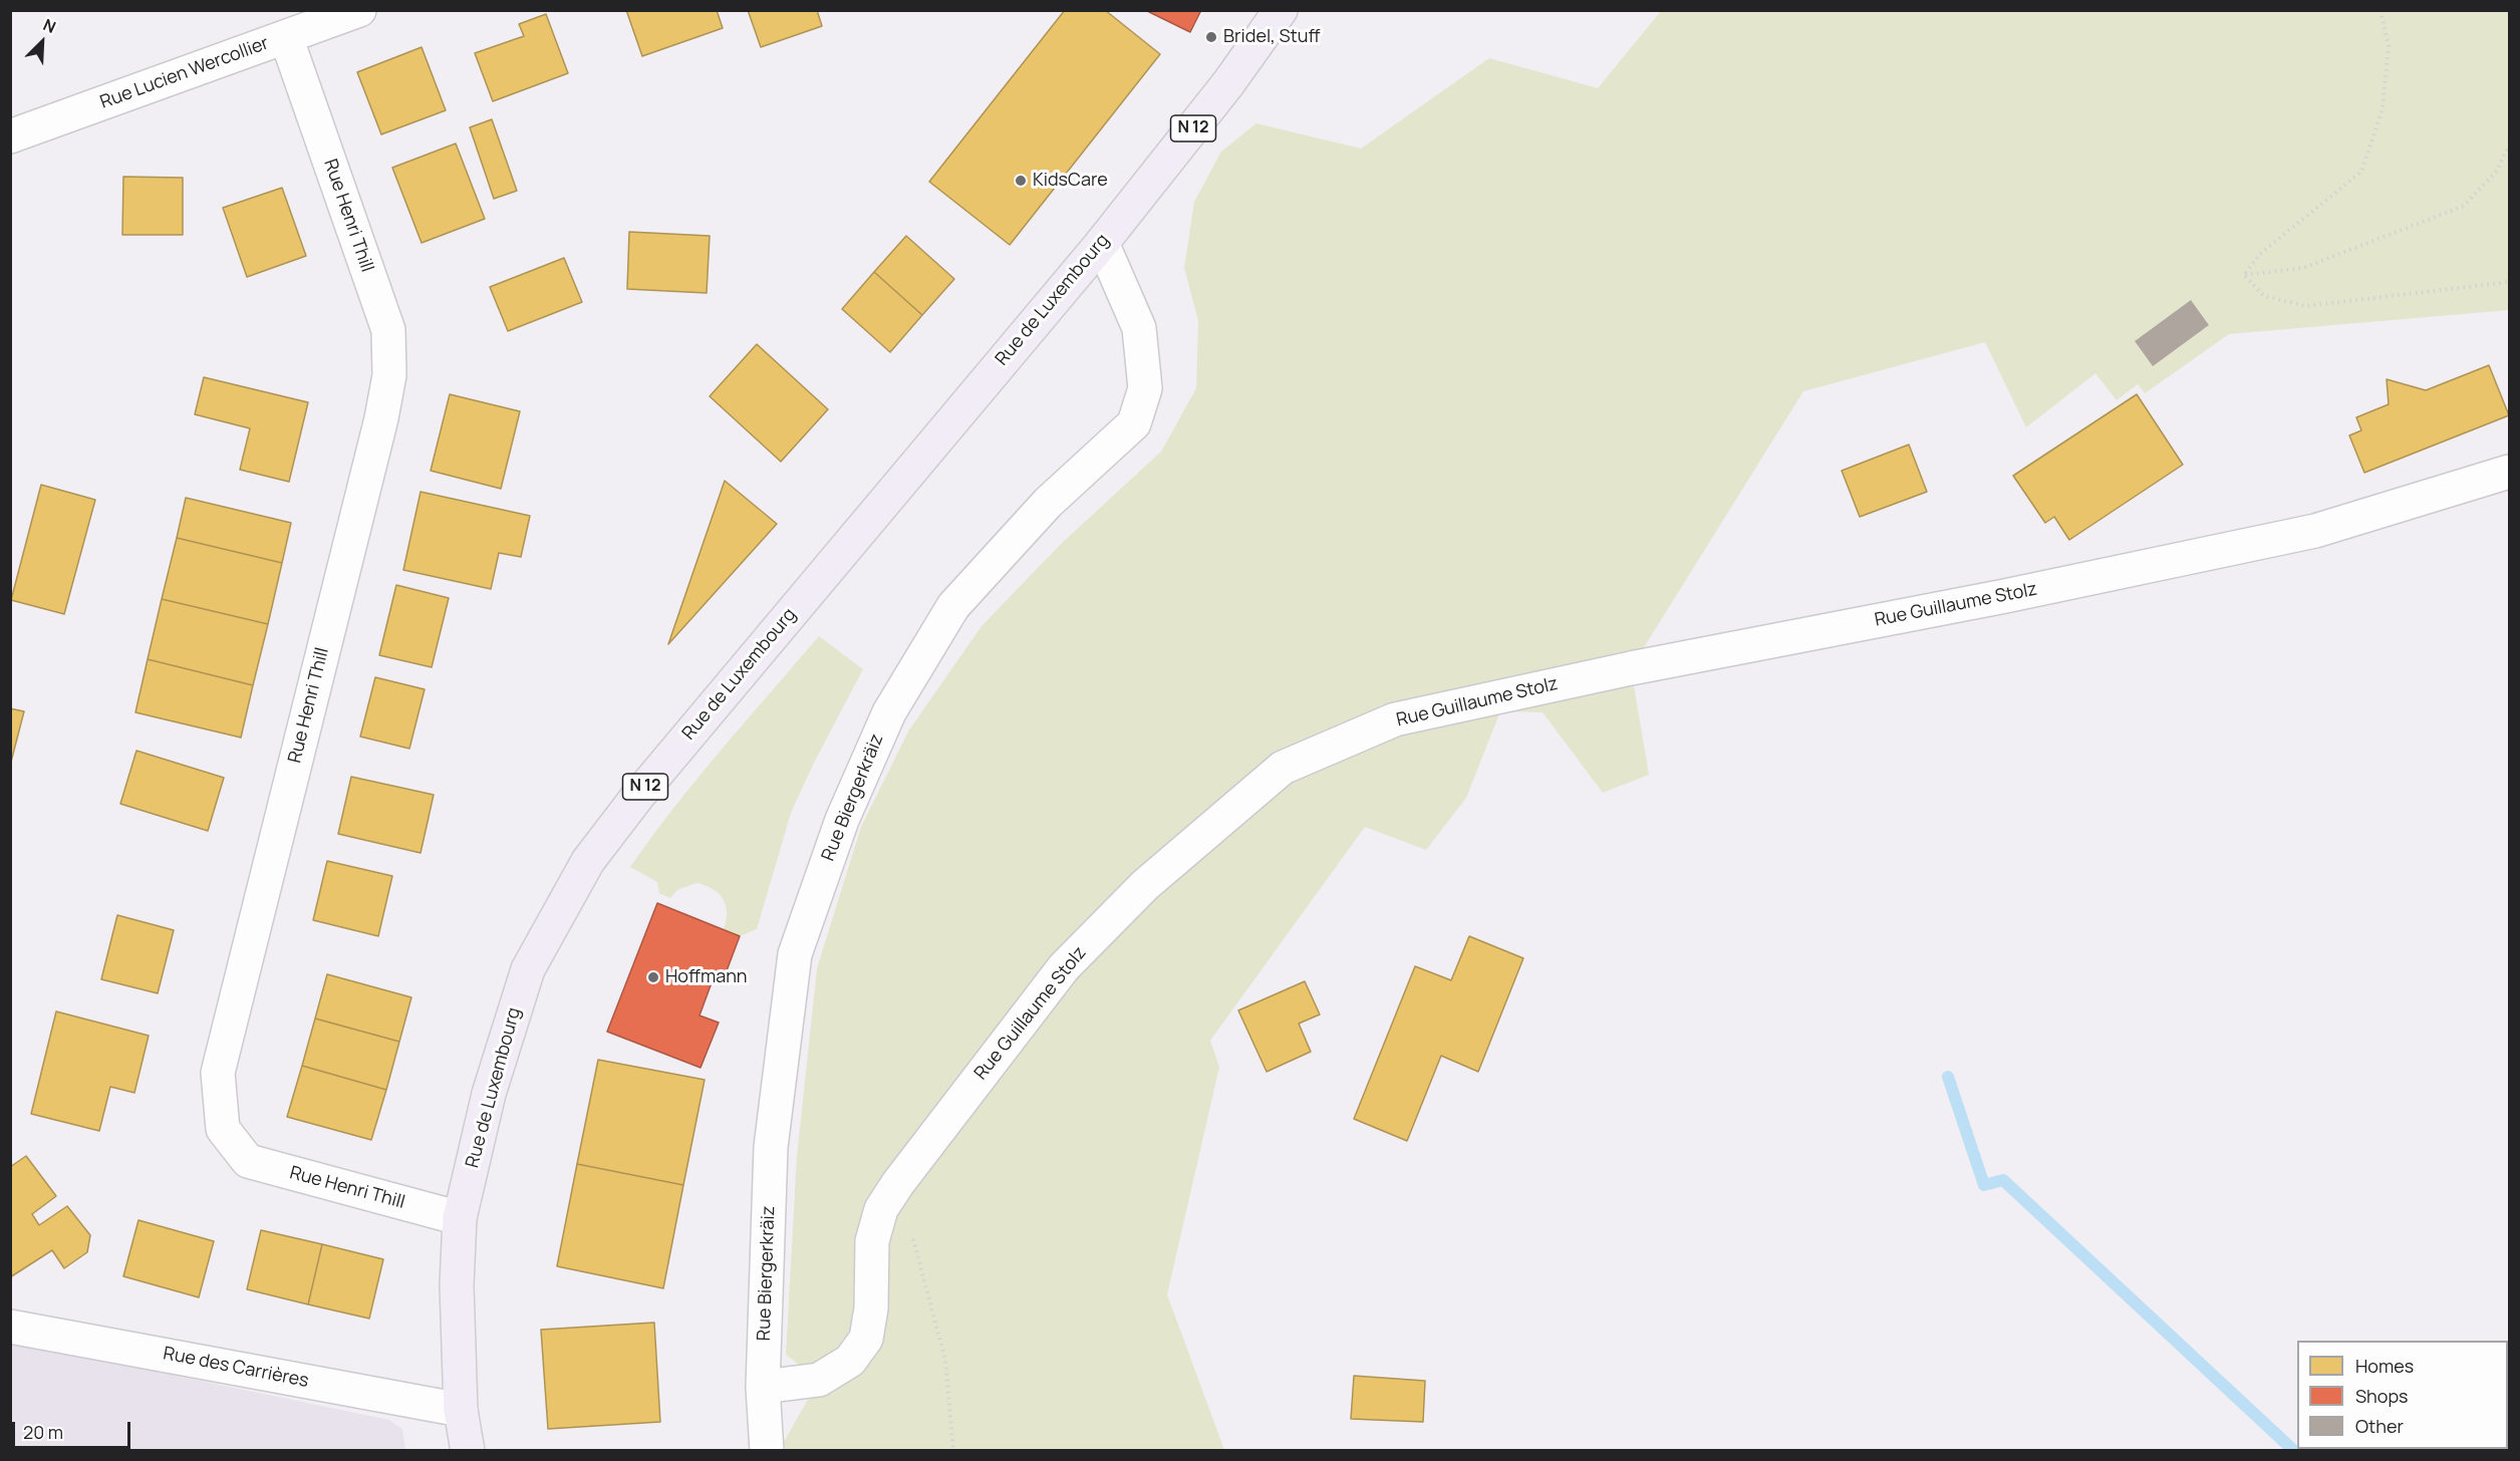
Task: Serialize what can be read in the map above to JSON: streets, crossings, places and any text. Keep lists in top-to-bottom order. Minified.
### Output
{"streets":{"main road":["N 12","Rue de Luxembourg"],"street":["Rue Lucien Wercollier","Rue Henri Thill","Rue Guillaume Stolz","Rue Biergerkräiz","Rue des Carrières"]},"crossings":[["Rue Lucien Wercollier","Rue Henri Thill"],["Rue Henri Thill","Rue de Luxembourg"],["Rue de Luxembourg","Rue Biergerkräiz"],["Rue de Luxembourg","Rue des Carrières"],["Rue Guillaume Stolz","Rue Biergerkräiz"]],"places":["Bridel, Stuff","KidsCare","Hoffmann"],"legend":["Homes","Shops","Other"],"scale_bar":"20 m","north":"top right"}
